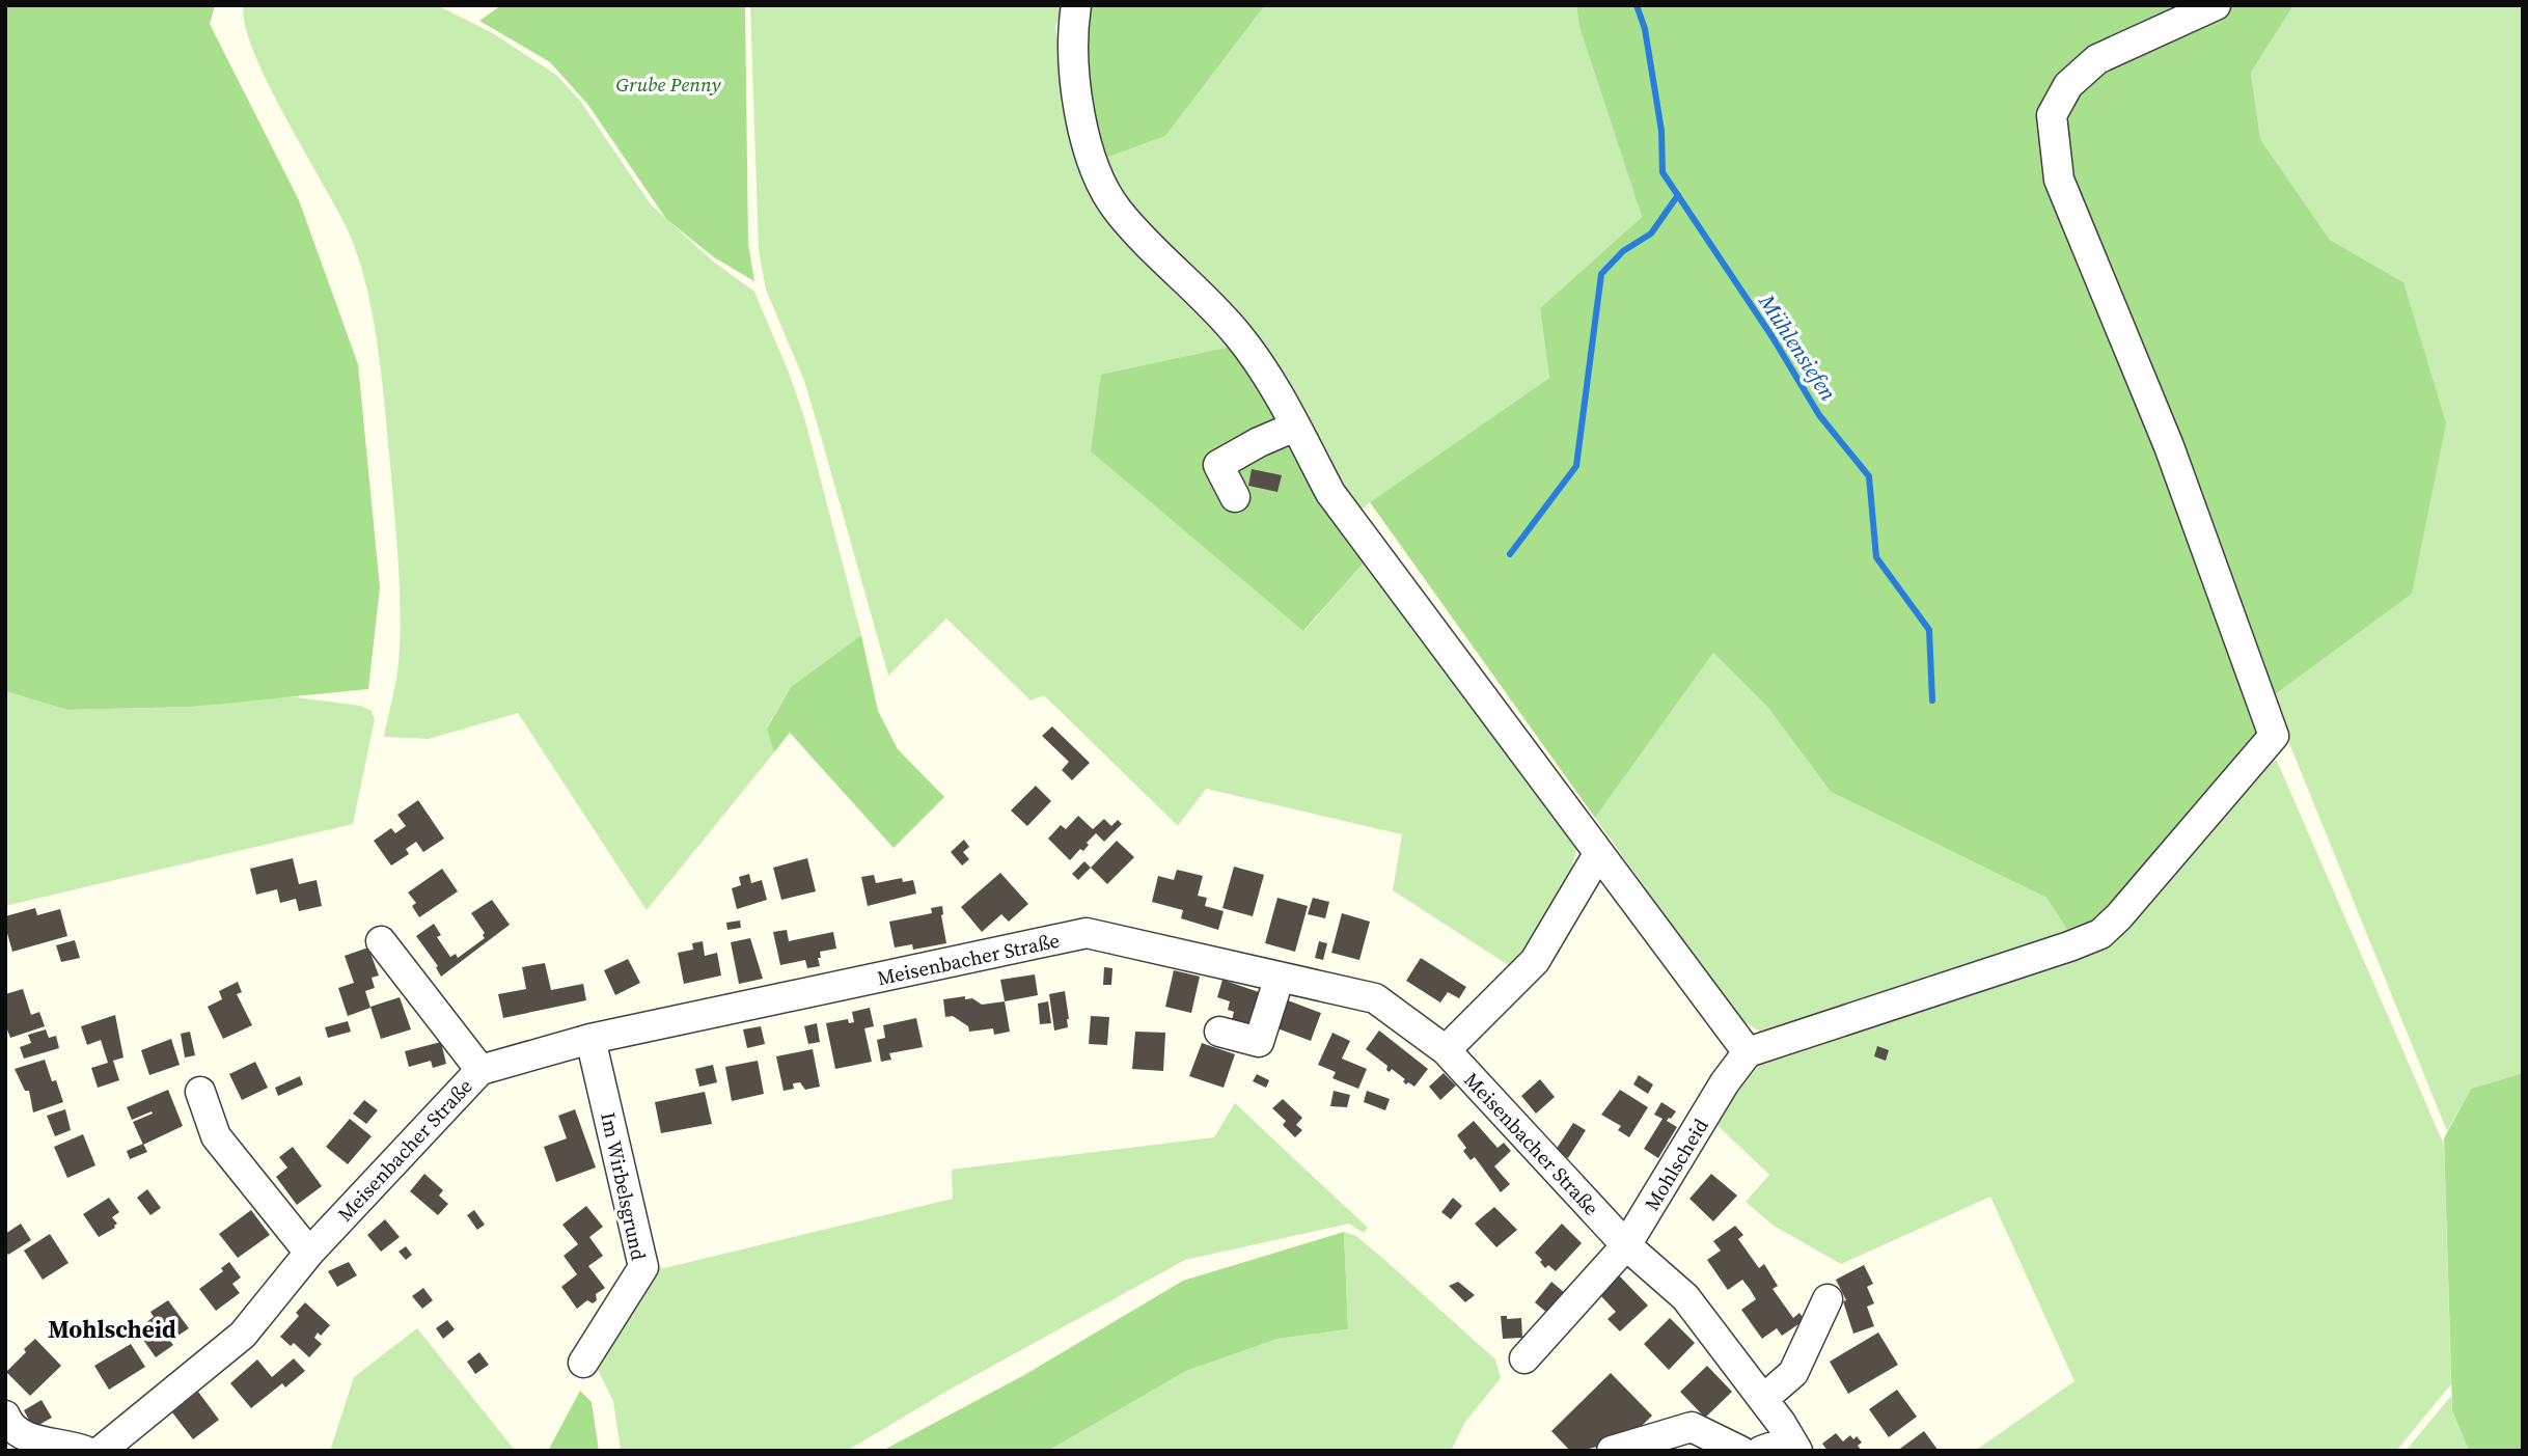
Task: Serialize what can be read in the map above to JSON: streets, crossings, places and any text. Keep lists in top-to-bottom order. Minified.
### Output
{"streets":{"street":["Meisenbacher Straße","Mohlscheid","Im Wirbelsgrund"]},"crossings":[["Meisenbacher Straße","Mohlscheid"],["Meisenbacher Straße","Im Wirbelsgrund"]],"districts":["Mohlscheid"],"water":["Mühlensiefen"],"parks":["Grube Penny"]}
